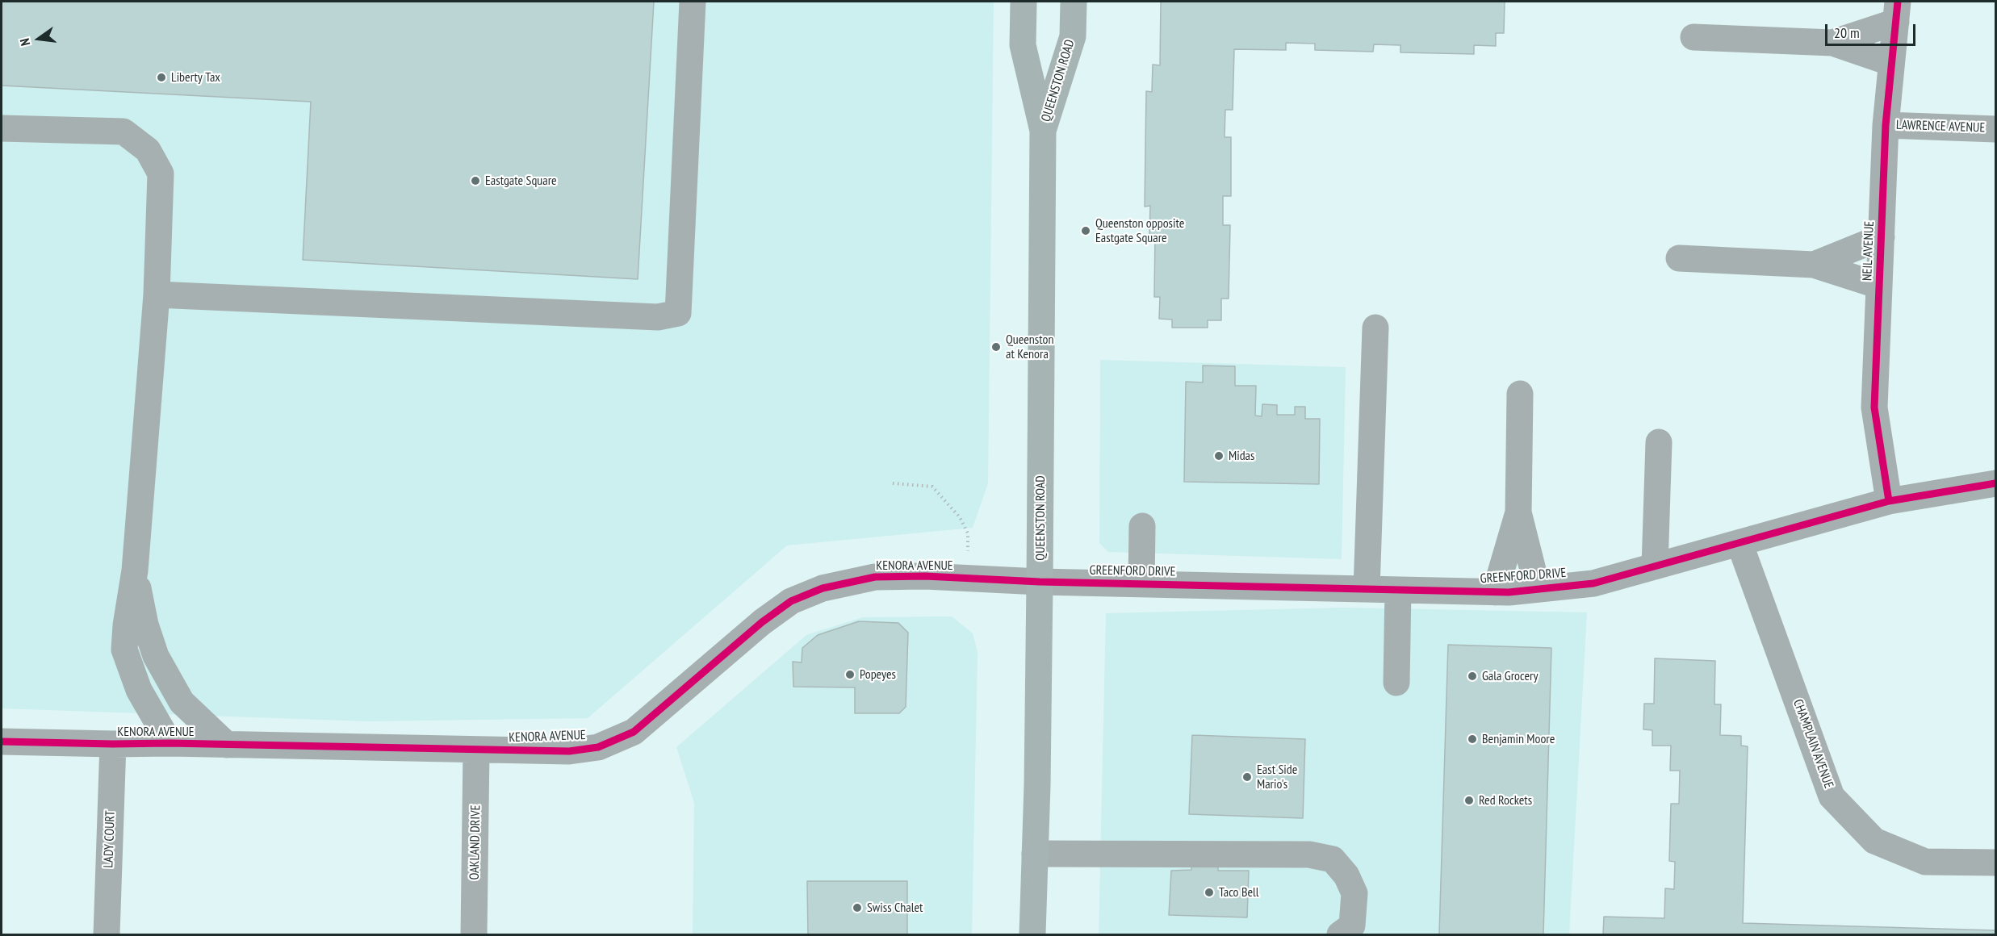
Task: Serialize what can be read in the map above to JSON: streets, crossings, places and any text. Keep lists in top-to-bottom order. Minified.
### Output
{"streets":{"main road":["QUEENSTON ROAD"],"street":["LAWRENCE AVENUE","NEIL AVENUE","KENORA AVENUE","GREENFORD DRIVE","CHAMPLAIN AVENUE","LADY COURT","OAKLAND DRIVE"]},"crossings":[["QUEENSTON ROAD","KENORA AVENUE"],["QUEENSTON ROAD","GREENFORD DRIVE"],["LAWRENCE AVENUE","NEIL AVENUE"],["NEIL AVENUE","GREENFORD DRIVE"],["KENORA AVENUE","GREENFORD DRIVE"],["KENORA AVENUE","LADY COURT"],["KENORA AVENUE","OAKLAND DRIVE"],["GREENFORD DRIVE","CHAMPLAIN AVENUE"]],"places":["Liberty Tax","Eastgate Square","Queenston opposite Eastgate Square","Queenston at Kenora","Midas","Popeyes","Gala Grocery","Benjamin Moore","East Side Mario's","Red Rockets","Taco Bell","Swiss Chalet"],"scale_bar":"20 m","north":"left"}
